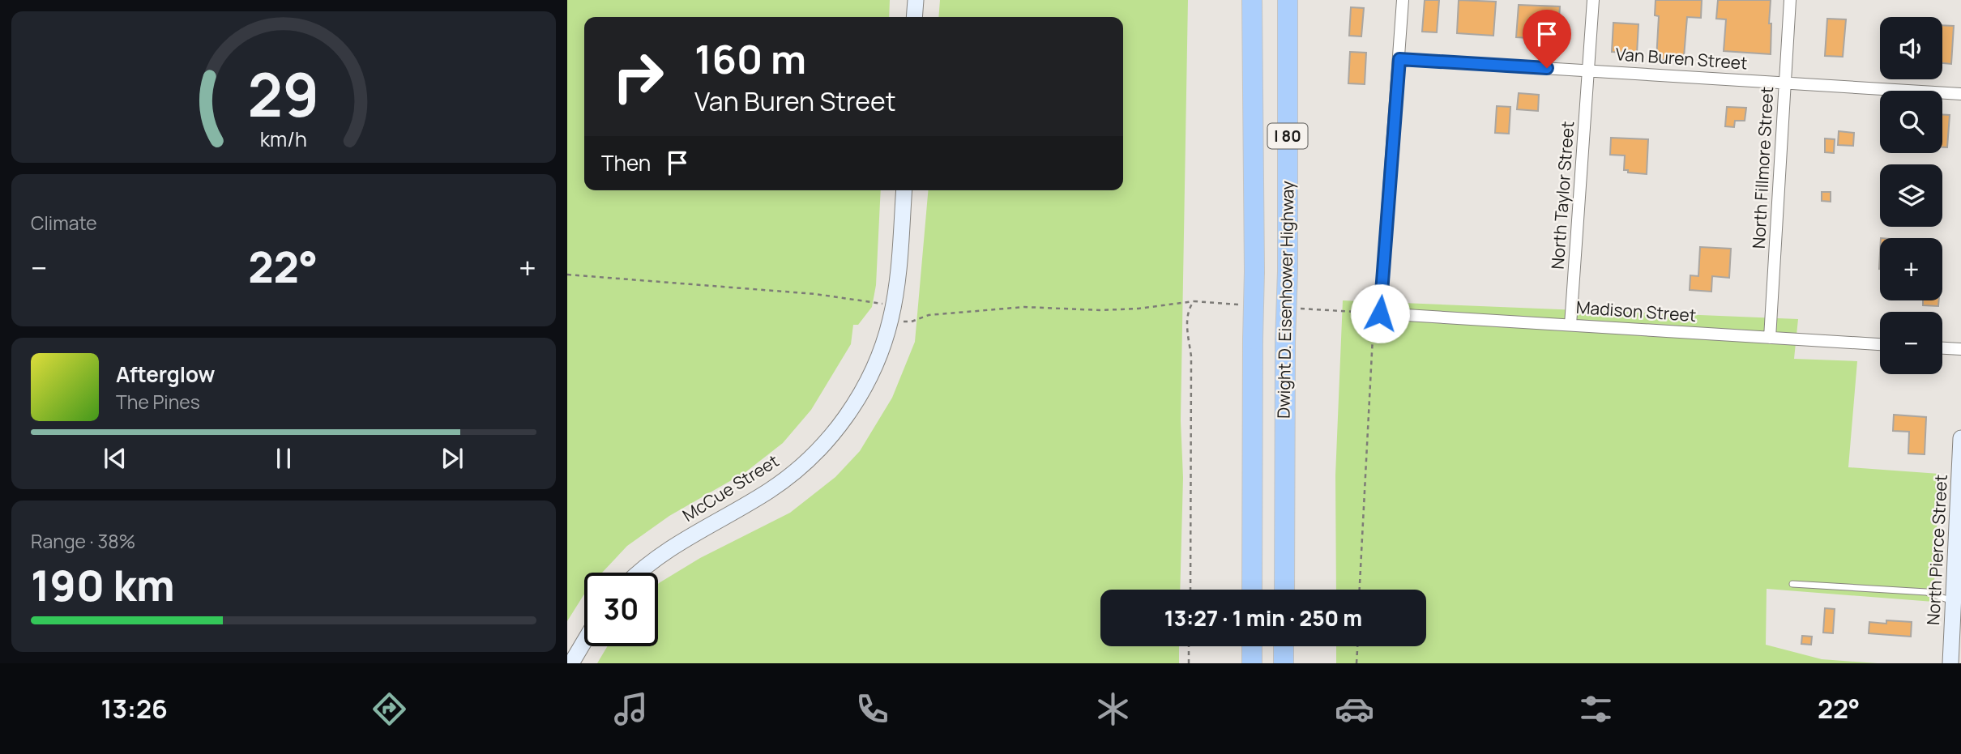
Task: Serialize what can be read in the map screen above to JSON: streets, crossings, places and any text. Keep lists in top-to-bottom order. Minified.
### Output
{"streets":{"highway":["I 80","Dwight D. Eisenhower Highway"],"main road":["McCue Street","North Pierce Street"],"street":["Van Buren Street","North Fillmore Street","North Taylor Street","Madison Street"]},"crossings":[["Van Buren Street","North Fillmore Street"],["Van Buren Street","North Taylor Street"],["Van Buren Street","Madison Street"],["North Fillmore Street","Madison Street"],["North Taylor Street","Madison Street"]],"page":{"map_buttons":["+","−"],"turn":["160 m","Van Buren Street"],"then":"Then","tile":["Climate",["Range · 38%","190 km"]],"heat":["−","22°","+"],"song":["Afterglow","The Pines"],"limit":"30","trip":"13:27 · 1 min · 250 m","tabs":["13:26","22°"],"gauge":["29","km/h"]}}
